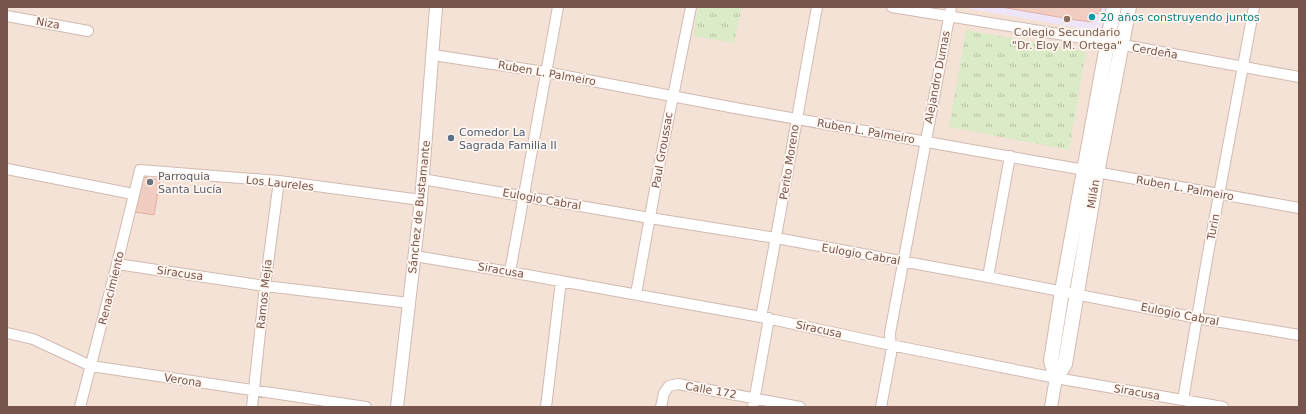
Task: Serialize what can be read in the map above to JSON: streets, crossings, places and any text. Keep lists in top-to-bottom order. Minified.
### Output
{"streets":{"main road":["Milán"],"street":["Niza","Cerdeña","Ruben L. Palmeiro","Alejandro Dumas","Paul Groussac","Perito Moreno","Los Laureles","Eulogio Cabral","Sánchez de Bustamante","Turin","Siracusa","Renacimiento","Ramos Mejía","Verona","Calle 172"]},"crossings":[["Cerdeña","Alejandro Dumas"],["Cerdeña","Milán"],["Cerdeña","Turin"],["Ruben L. Palmeiro","Alejandro Dumas"],["Ruben L. Palmeiro","Paul Groussac"],["Ruben L. Palmeiro","Perito Moreno"],["Ruben L. Palmeiro","Milán"],["Ruben L. Palmeiro","Sánchez de Bustamante"],["Ruben L. Palmeiro","Turin"],["Alejandro Dumas","Eulogio Cabral"],["Alejandro Dumas","Siracusa"],["Paul Groussac","Eulogio Cabral"],["Paul Groussac","Siracusa"],["Perito Moreno","Eulogio Cabral"],["Perito Moreno","Siracusa"],["Perito Moreno","Calle 172"],["Los Laureles","Sánchez de Bustamante"],["Los Laureles","Renacimiento"],["Los Laureles","Ramos Mejía"],["Milán","Eulogio Cabral"],["Milán","Siracusa"],["Eulogio Cabral","Sánchez de Bustamante"],["Eulogio Cabral","Turin"],["Sánchez de Bustamante","Siracusa"],["Turin","Siracusa"],["Siracusa","Renacimiento"],["Siracusa","Ramos Mejía"],["Renacimiento","Verona"],["Ramos Mejía","Verona"]],"places":["20 años construyendo juntos","Colegio Secundario \"Dr. Eloy M. Ortega\"","Comedor La Sagrada Familia II","Parroquia Santa Lucía"]}
